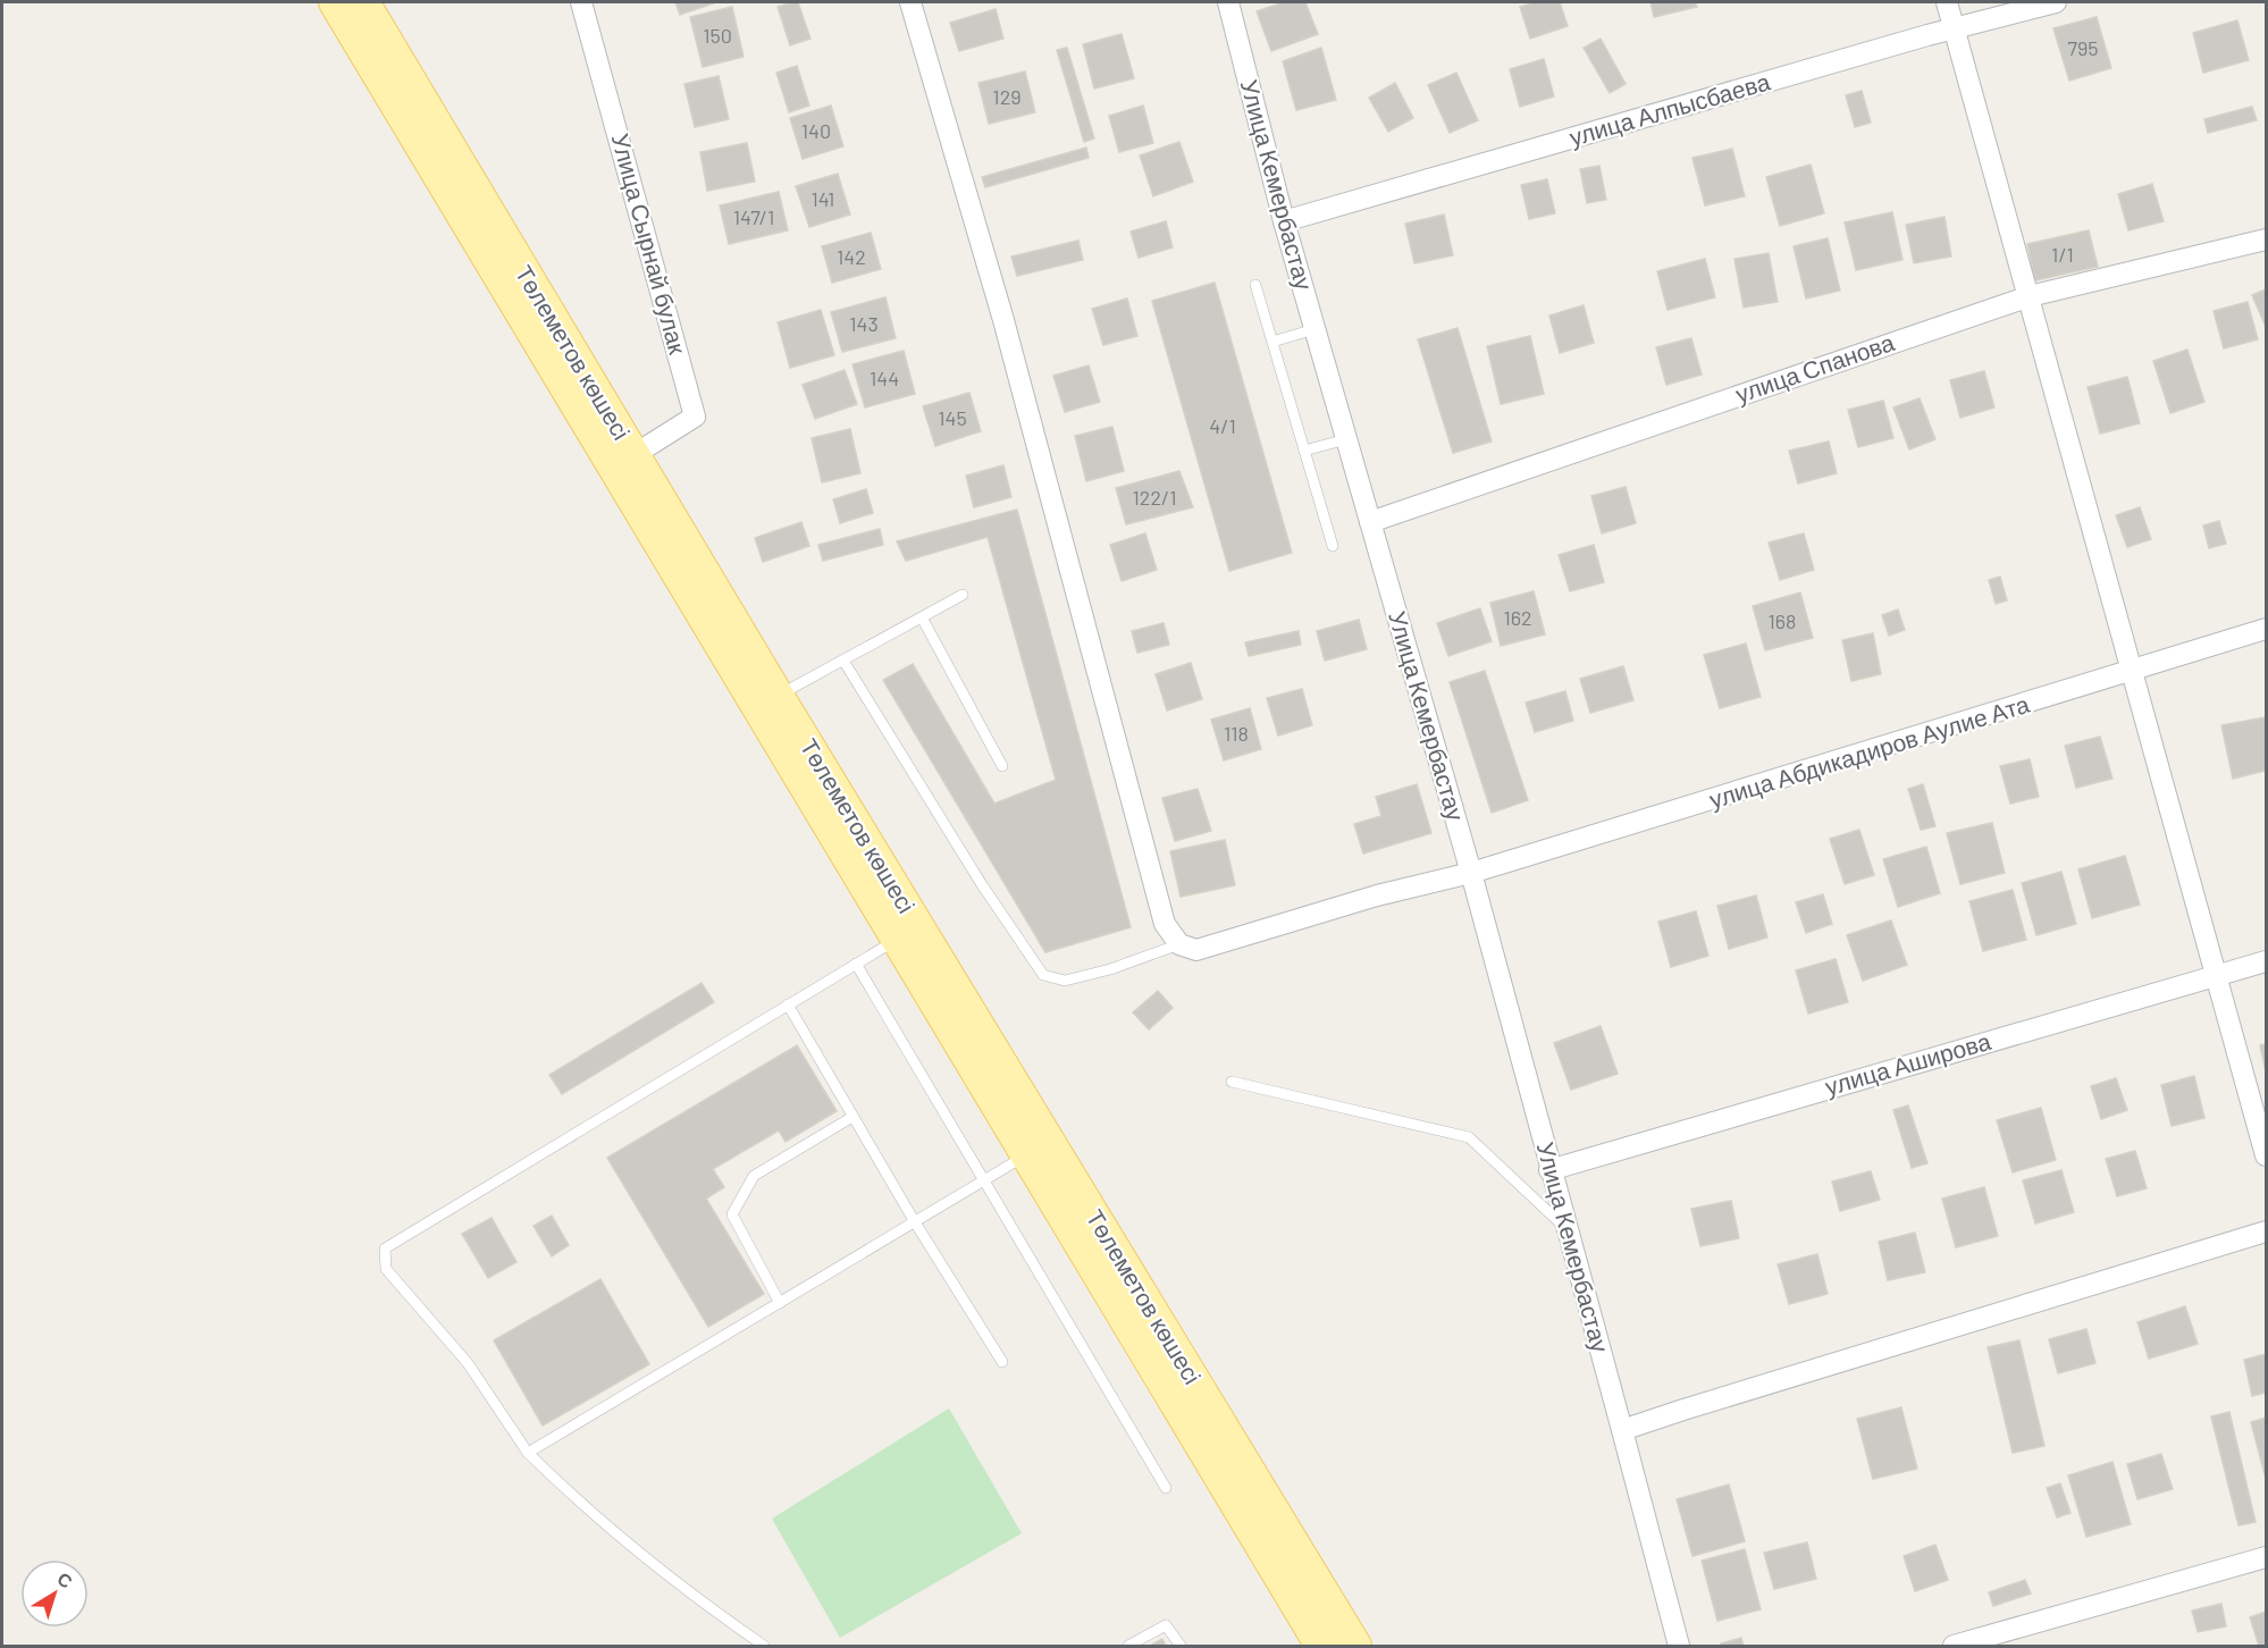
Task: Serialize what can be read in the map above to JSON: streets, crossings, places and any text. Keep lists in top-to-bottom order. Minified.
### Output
{"streets":{"main road":["Төлеметов көшесі"],"street":["улица Алпысбаева","Улица Кемербастау","Улица Сырнай булак","улица Спанова","улица Абдикадиров Аулие Ата","улица Аширова"]},"crossings":[["улица Алпысбаева","Улица Кемербастау"],["Улица Кемербастау","улица Спанова"],["Улица Кемербастау","улица Абдикадиров Аулие Ата"],["Улица Кемербастау","улица Аширова"],["Улица Сырнай булак","Төлеметов көшесі"]],"house_numbers":["150","795","129","140","141","147/1","1/1","142","143","144","145","4/1","122/1","162","168","118"],"north":"top right"}
